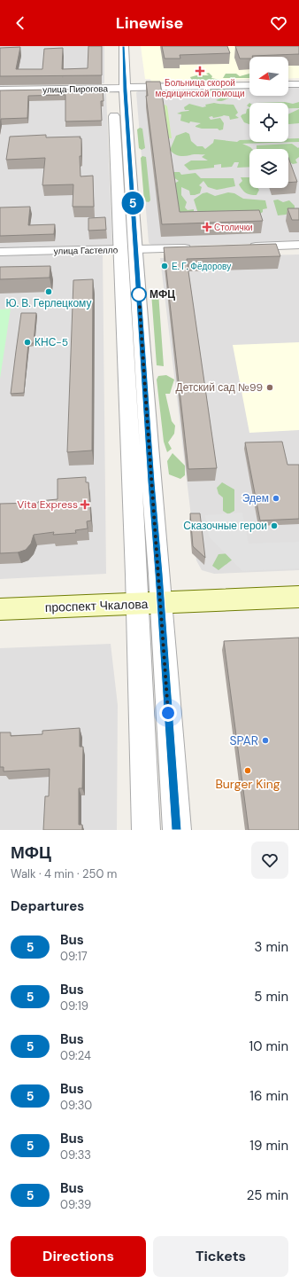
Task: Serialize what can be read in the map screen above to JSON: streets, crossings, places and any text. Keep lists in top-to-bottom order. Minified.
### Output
{"streets":{"main road":["проспект Чкалова"],"street":["улица Пирогова","улица Гастелло"]},"places":{"health":["Больница скорой медицинской помощи","Столички","Vita Express"],"other":["Е. Г. Фёдорову","Ю. В. Герлецкому","МФЦ","КНС-5","Детский сад №99","Эдем","Сказочные герои","SPAR","Burger King"]},"lines":["bus line 5"],"north":"left","page":{"header":"Linewise","on_map":"5","heading":[["МФЦ","Walk · 4 min · 250 m"],"Departures"],"list":[{"mark":"5","name":"Bus","note":"09:17","value":"3 min"},{"mark":"5","name":"Bus","note":"09:19","value":"5 min"},{"mark":"5","name":"Bus","note":"09:24","value":"10 min"},{"mark":"5","name":"Bus","note":"09:30","value":"16 min"},{"mark":"5","name":"Bus","note":"09:33","value":"19 min"},{"mark":"5","name":"Bus","note":"09:39","value":"25 min"}],"buttons":["Directions","Tickets"]}}
